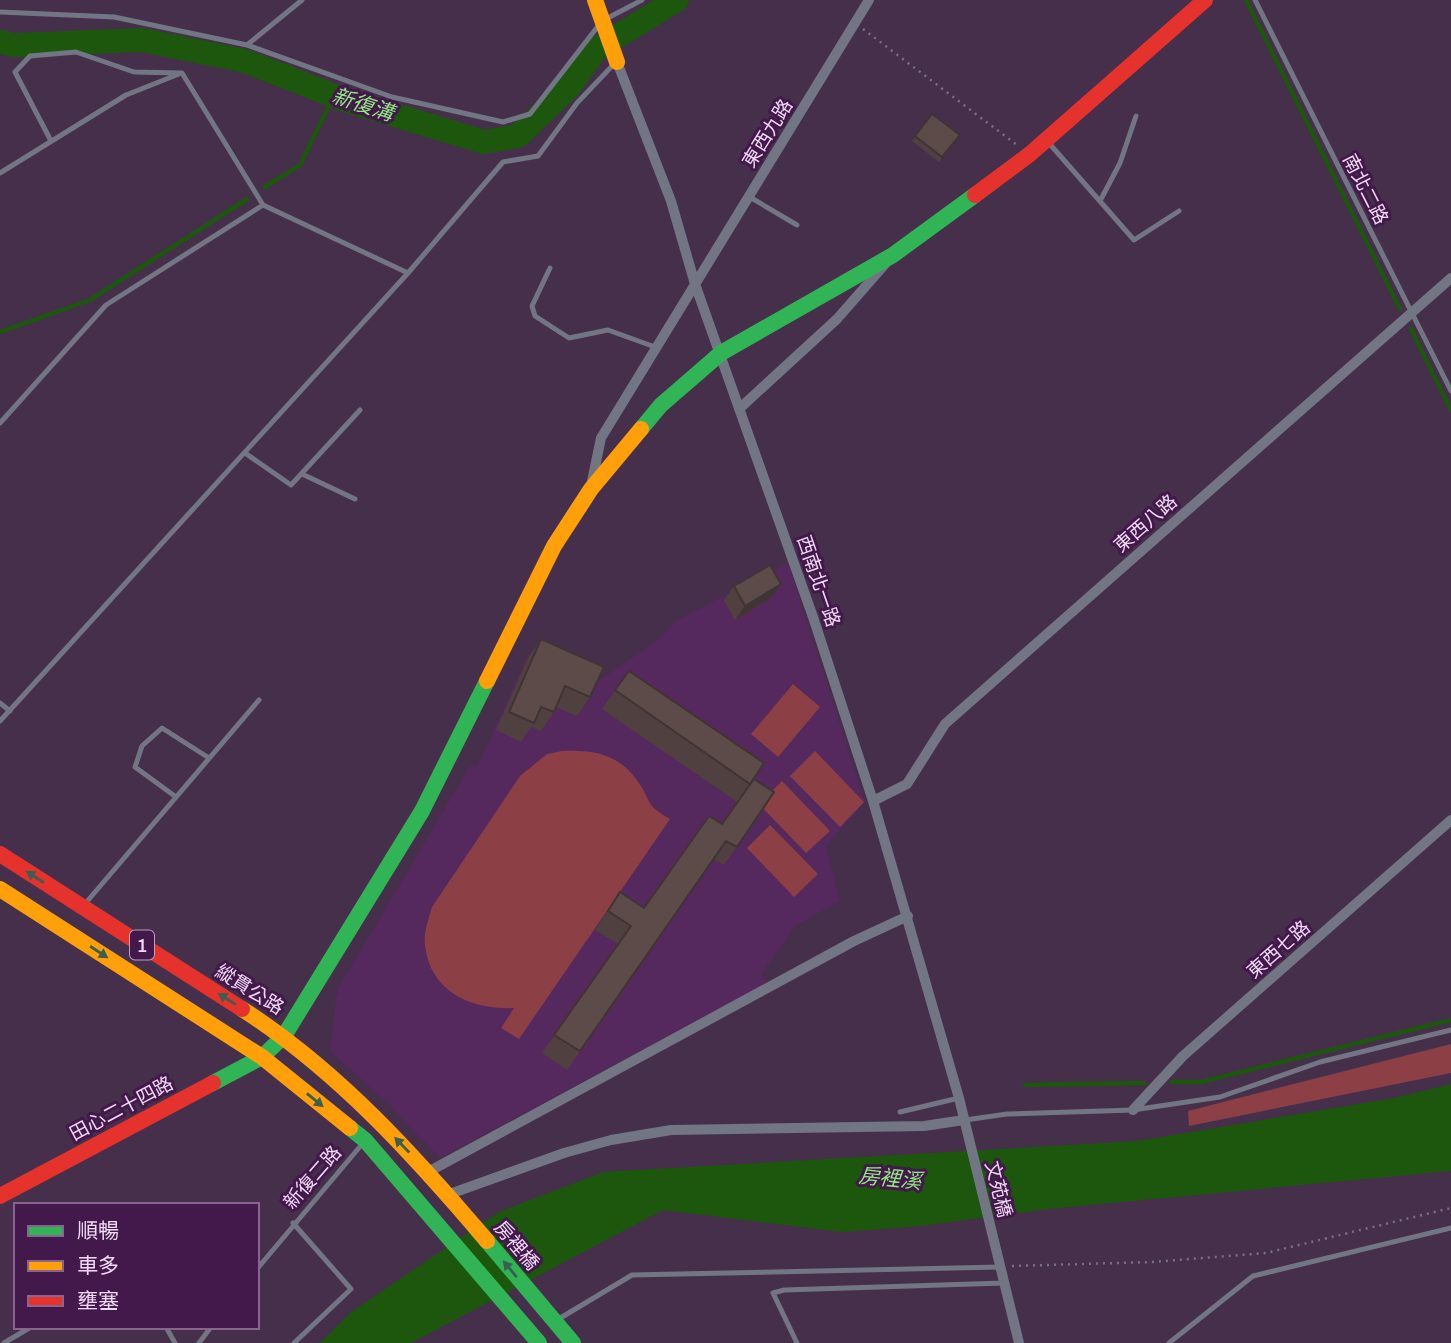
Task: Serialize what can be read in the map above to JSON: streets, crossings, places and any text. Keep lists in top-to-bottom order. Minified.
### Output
{"streets":{"main road":["1","縱貫公路","田心二十四路","房裡橋"],"street":["東西九路","東西八路","西南北一路","東西七路","文苑橋"],"lane":["南北二路","新復二路"]},"crossings":[["東西九路","西南北一路"],["東西九路","田心二十四路"],["南北二路","東西八路"],["東西八路","西南北一路"],["西南北一路","田心二十四路"],["西南北一路","文苑橋"],["1","田心二十四路"],["1","新復二路"],["1","房裡橋"],["縱貫公路","田心二十四路"],["縱貫公路","房裡橋"]],"water":["新復溝","房裡溪"],"legend":["順暢","車多","壅塞"]}
